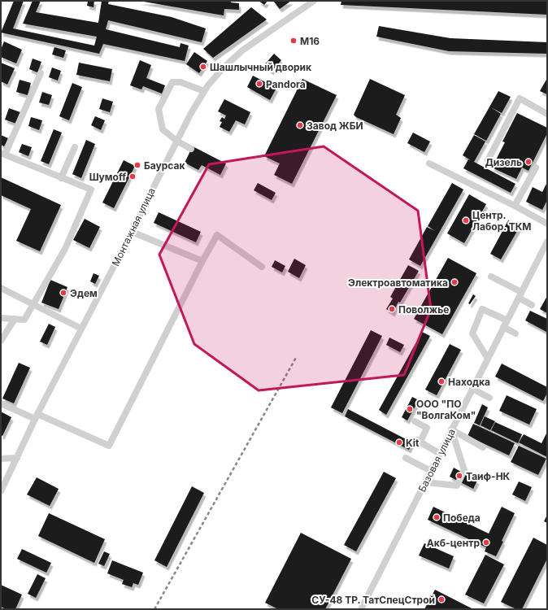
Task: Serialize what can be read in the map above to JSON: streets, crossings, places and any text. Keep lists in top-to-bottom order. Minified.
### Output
{"streets":{"street":["Монтажная улица","Базовая улица"]},"places":["М16","Шашлычный дворик","Pandora","Завод ЖБИ","Дизель","Баурсак","Шумоff","Центр. Лабор. ТКМ","Электроавтоматика","Эдем","Поволжье","Находка","ООО \"ПО \"ВолгаКом\"","Kit","Таиф-НК","Победа","Акб-центр","СУ-48 ТР. ТатСпецСтрой"]}
